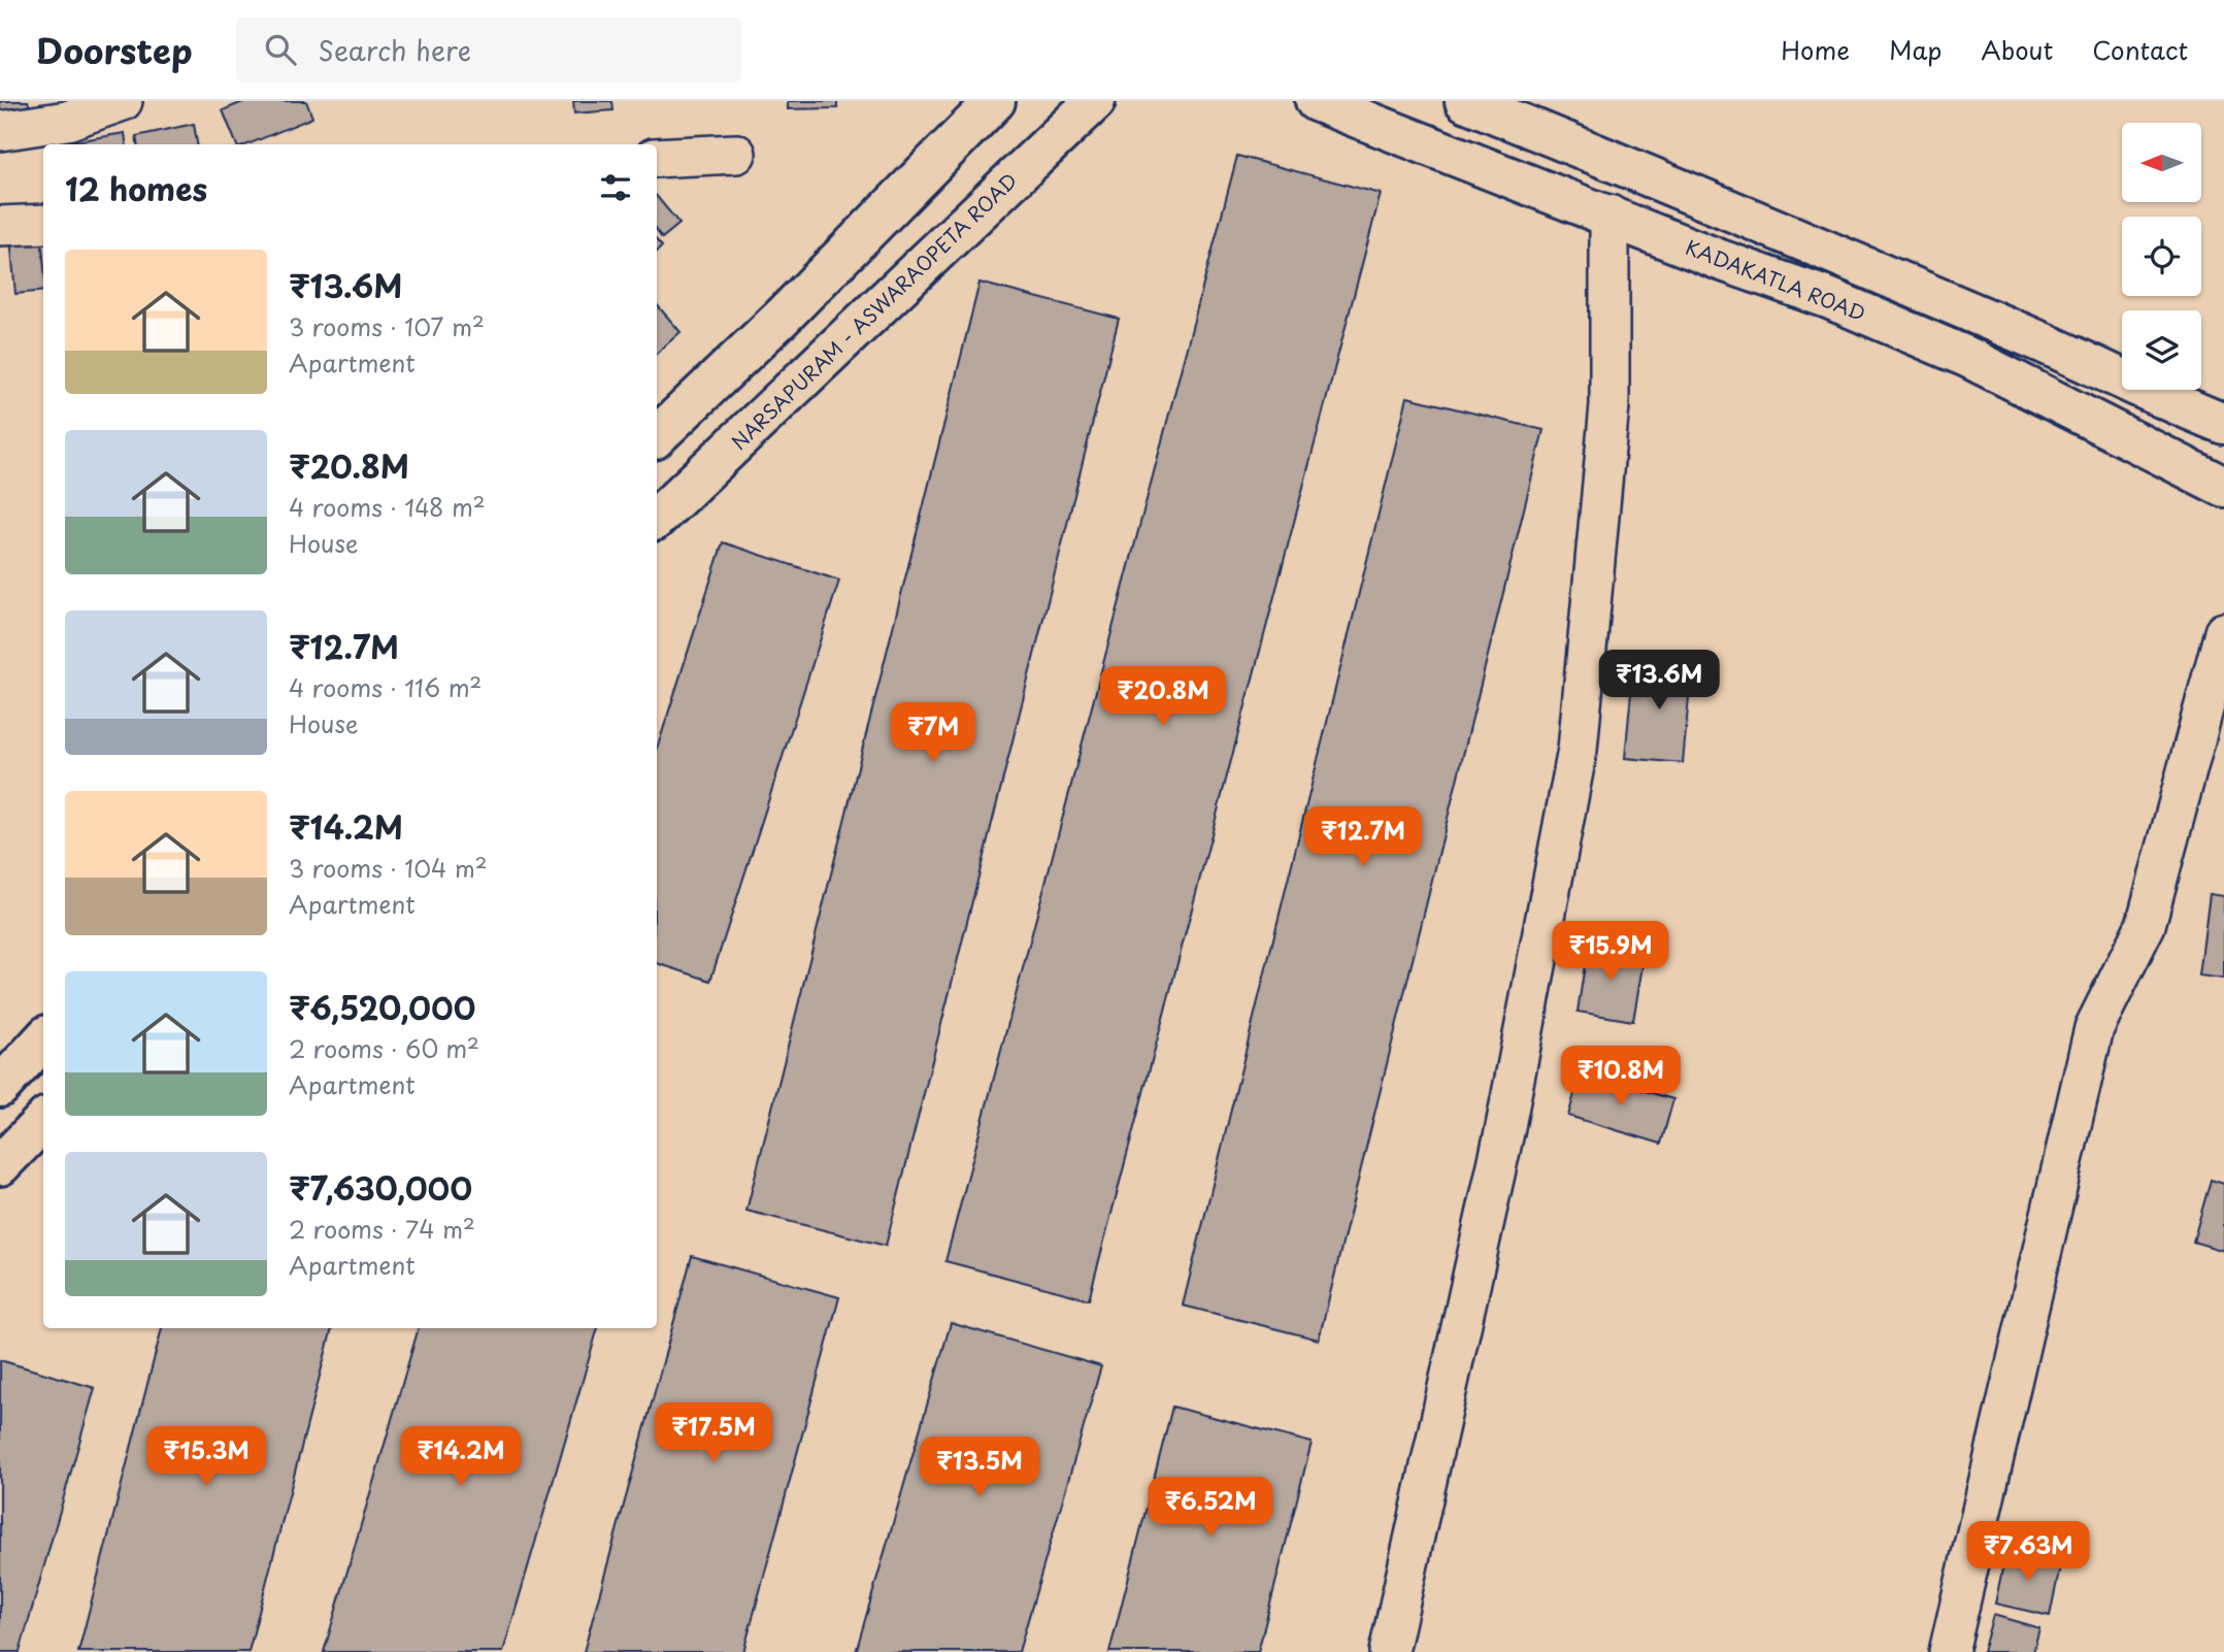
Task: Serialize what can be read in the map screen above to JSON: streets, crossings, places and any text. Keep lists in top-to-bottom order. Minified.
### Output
{"streets":{"street":["KADAKATLA ROAD","NARSAPURAM - ASWARAOPETA ROAD"]},"north":"left","page":{"header":"Doorstep","search":"Search here","nav":["Home","Map","About","Contact"],"heading":"12 homes","list":[{"name":"₹13.6M","note":"3 rooms · 107 m² · Apartment"},{"name":"₹20.8M","note":"4 rooms · 148 m² · House"},{"name":"₹12.7M","note":"4 rooms · 116 m² · House"},{"name":"₹14.2M","note":"3 rooms · 104 m² · Apartment"},{"name":"₹6,520,000","note":"2 rooms · 60 m² · Apartment"},{"name":"₹7,630,000","note":"2 rooms · 74 m² · Apartment"}],"price":["₹13.6M","₹20.8M","₹7M","₹12.7M","₹15.9M","₹10.8M","₹17.5M","₹15.3M","₹14.2M","₹13.5M","₹6.52M","₹7.63M"]}}
